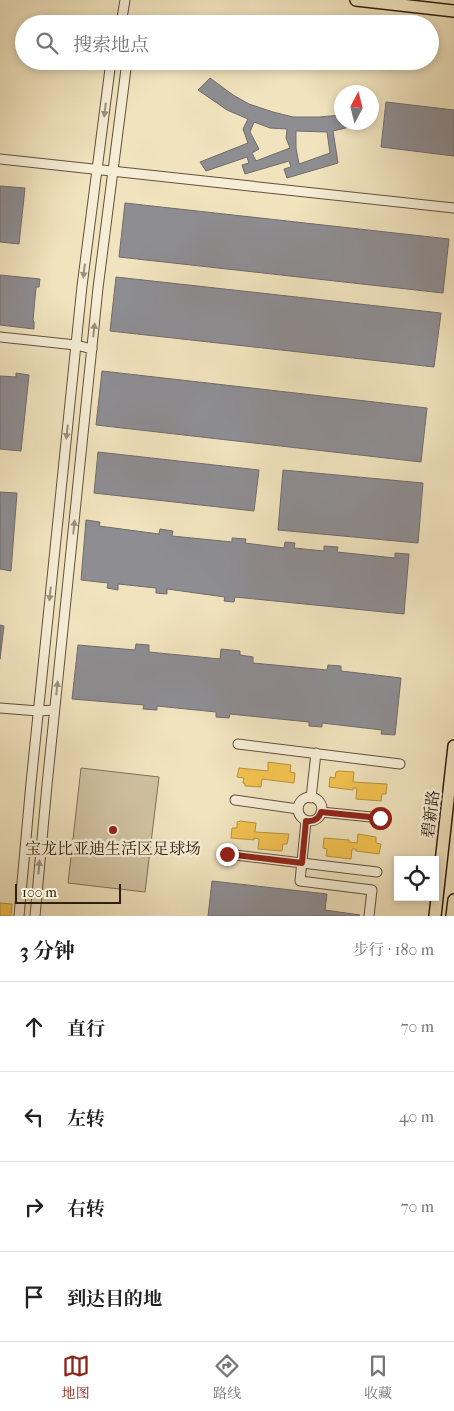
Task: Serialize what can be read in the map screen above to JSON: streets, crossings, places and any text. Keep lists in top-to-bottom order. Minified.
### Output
{"streets":{"main road":["碧新路"]},"places":["宝龙比亚迪生活区足球场"],"scale_bar":"100 m","north":"top","page":{"search":"搜索地点","scale":"100 m","heading":["3 分钟","步行 · 180 m"],"list":[["直行","70 m"],["左转","40 m"],["右转","70 m"],"到达目的地"],"nav":["地图","路线","收藏"]}}
